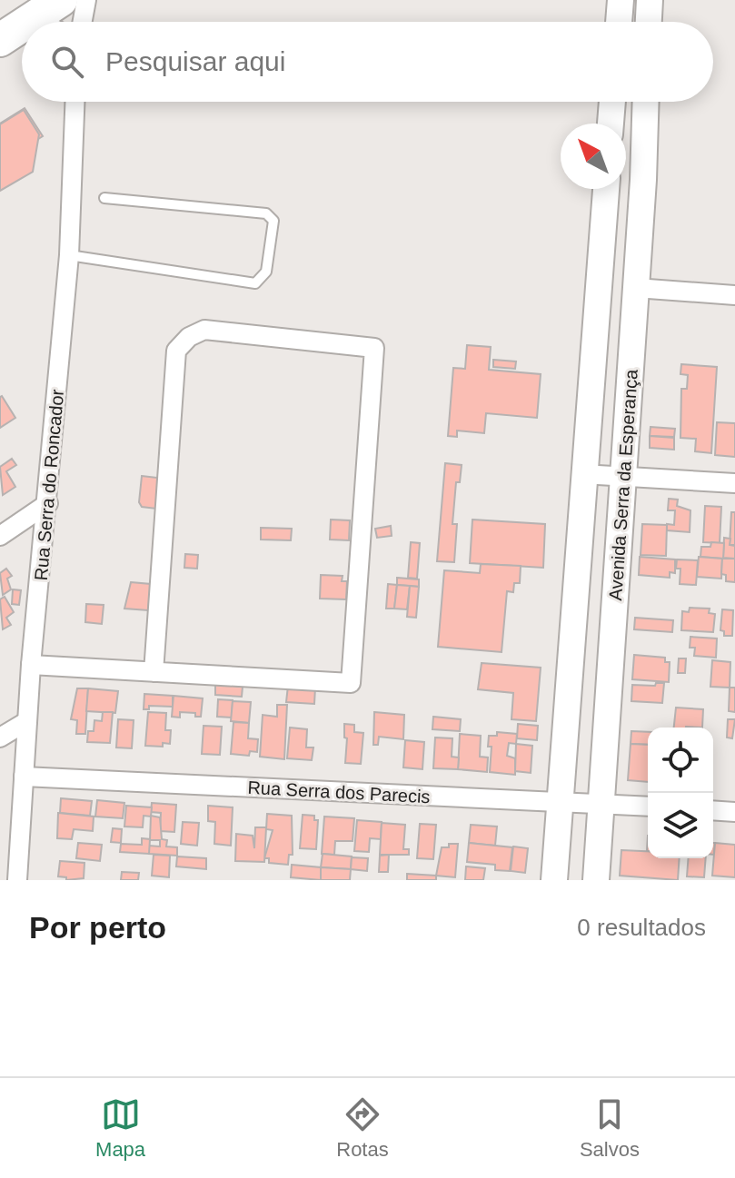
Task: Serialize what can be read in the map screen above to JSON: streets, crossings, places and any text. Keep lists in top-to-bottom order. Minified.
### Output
{"streets":{"street":["Rua Serra do Roncador","Avenida Serra da Esperança","Rua Serra dos Parecis"]},"crossings":[["Rua Serra do Roncador","Rua Serra dos Parecis"],["Avenida Serra da Esperança","Rua Serra dos Parecis"]],"north":"top left","page":{"search":"Pesquisar aqui","heading":["Por perto","0 resultados"],"nav":["Mapa","Rotas","Salvos"]}}
